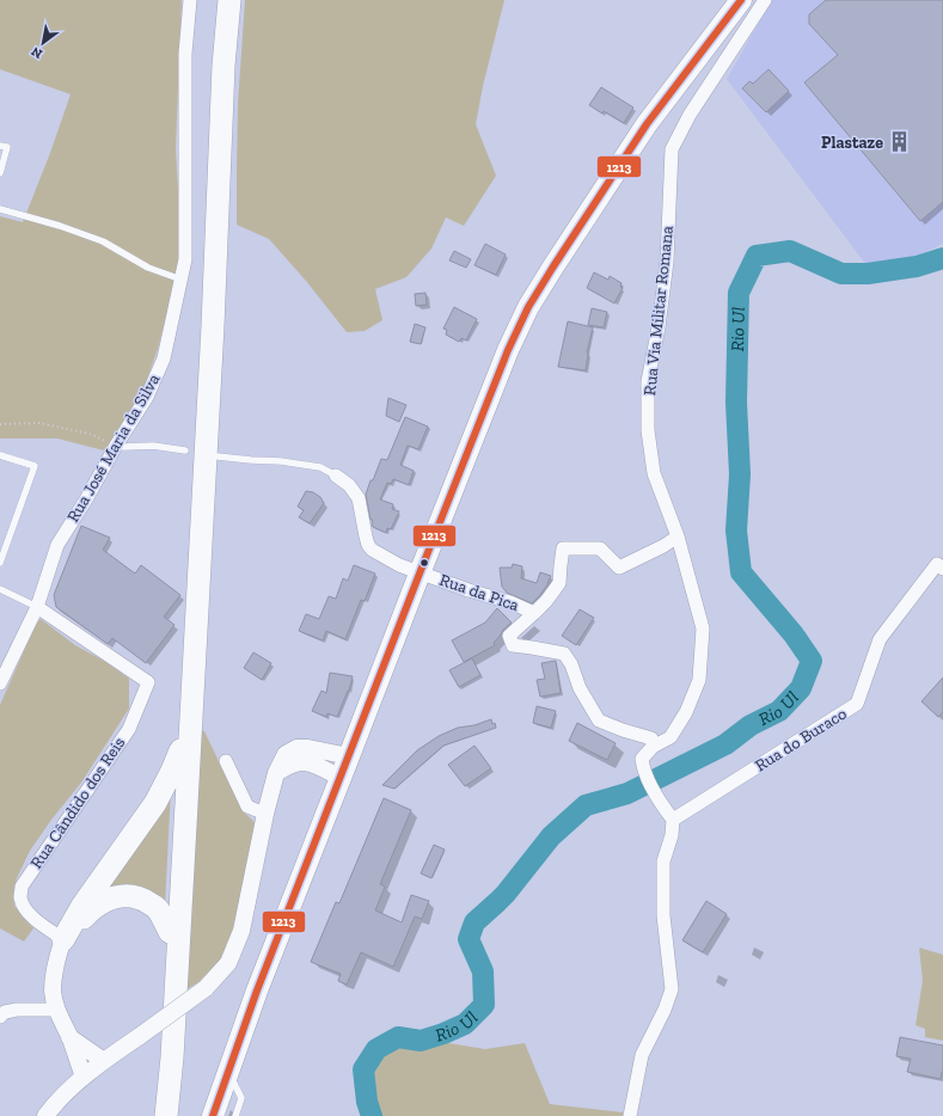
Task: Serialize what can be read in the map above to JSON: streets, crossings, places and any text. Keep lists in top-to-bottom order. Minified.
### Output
{"streets":{"street":["Rua Via Militar Romana","Rua José Maria da Silva","Rua da Pica","Rua do Buraco","Rua Cândido dos Reis"]},"crossings":[["Rua Via Militar Romana","Rua da Pica"],["Rua José Maria da Silva","Rua Cândido dos Reis"]],"water":["Rio Ul"],"places":{"building":["Plastaze"]},"lines":["transit line 1213"],"north":"bottom left"}
